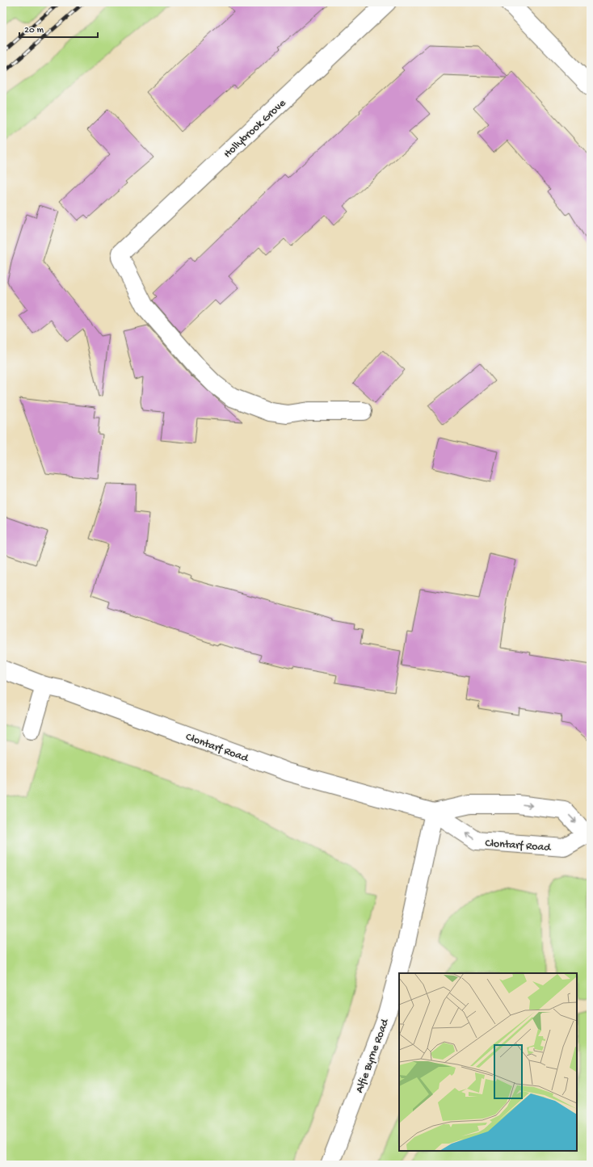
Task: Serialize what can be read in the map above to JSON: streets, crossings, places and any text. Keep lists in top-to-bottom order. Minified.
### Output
{"streets":{"main road":["Hollybrook Grove","Clontarf Road","Alfie Byrne Road"]},"crossings":[["Clontarf Road","Alfie Byrne Road"]],"scale_bar":"20 m"}
